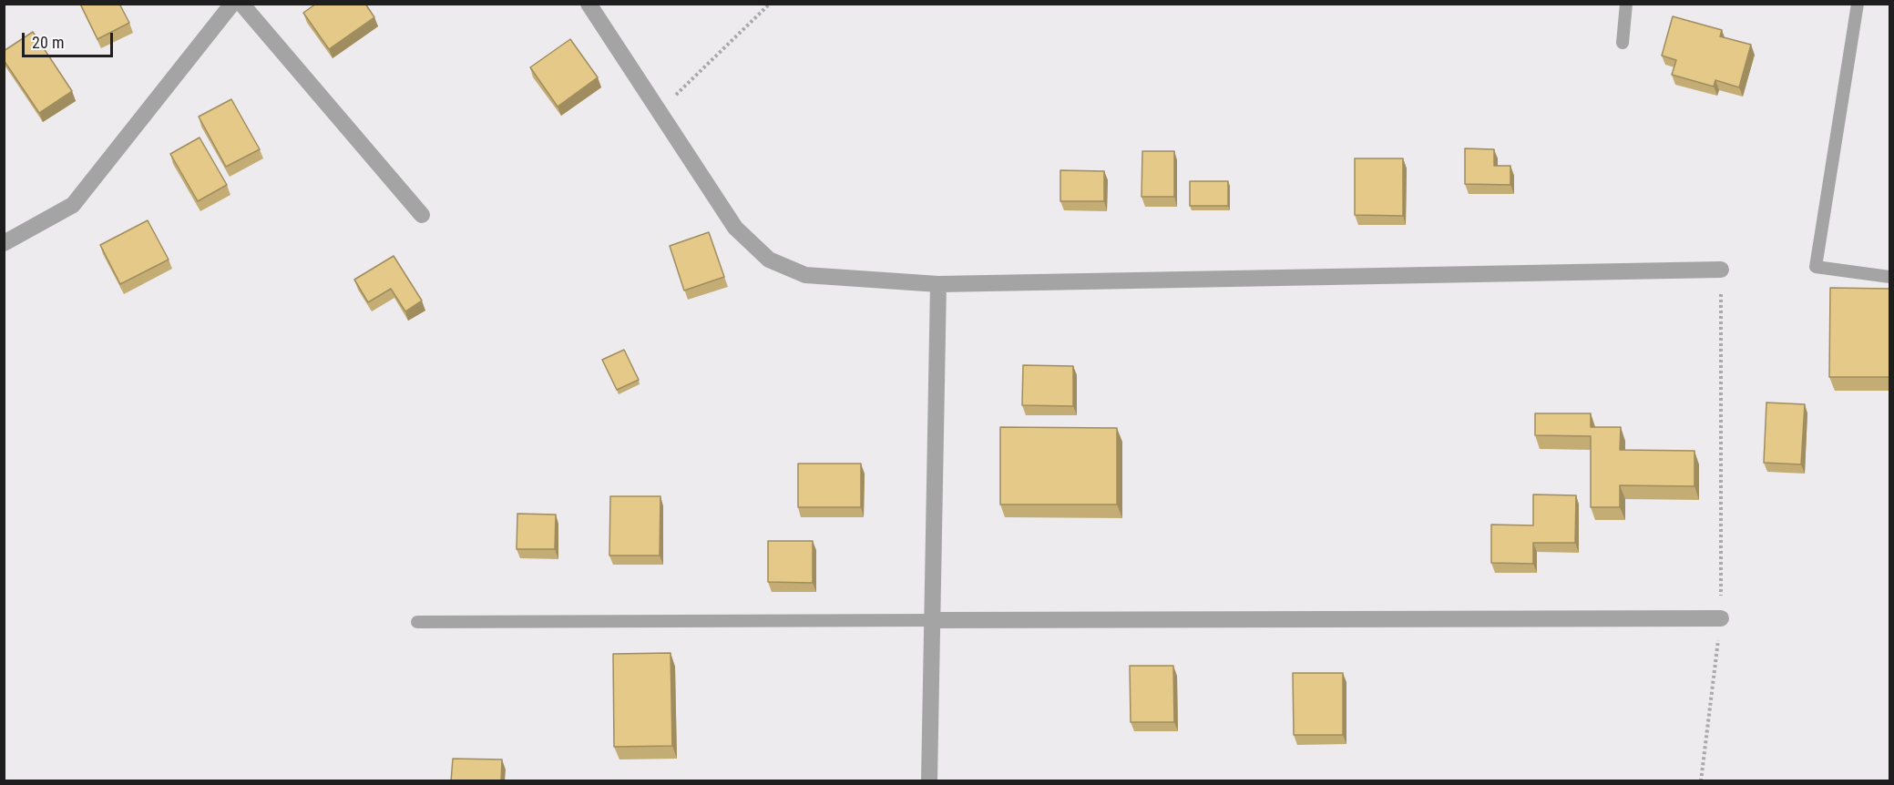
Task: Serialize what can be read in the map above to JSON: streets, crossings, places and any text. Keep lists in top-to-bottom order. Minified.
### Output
{"scale_bar":"20 m"}
